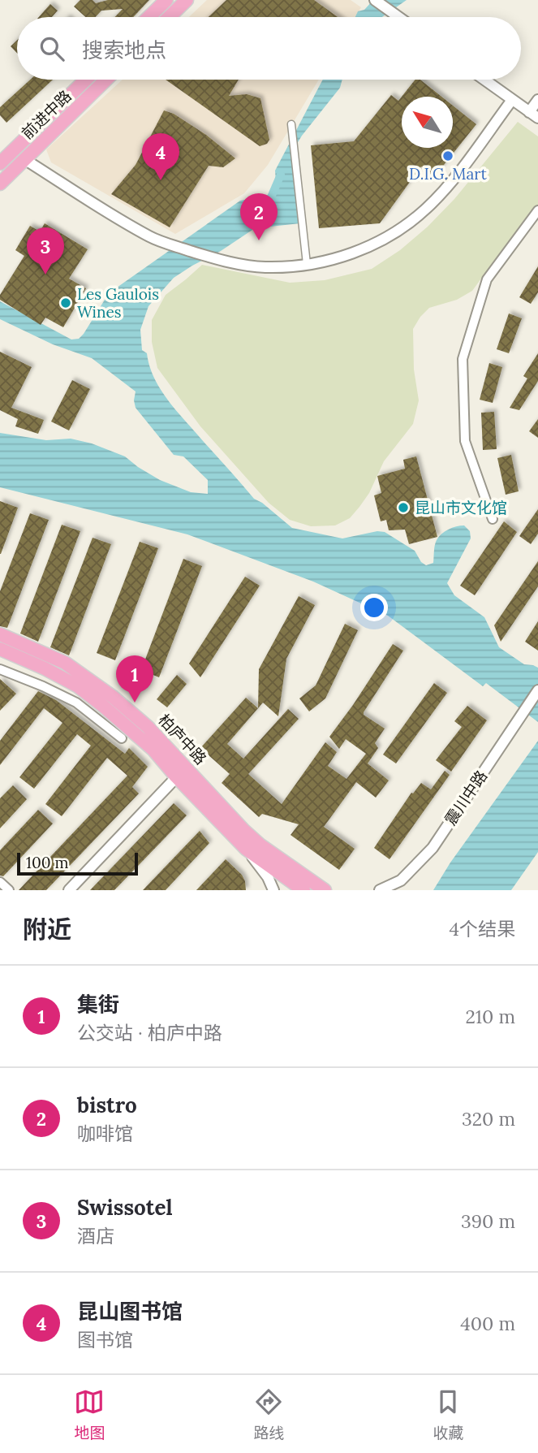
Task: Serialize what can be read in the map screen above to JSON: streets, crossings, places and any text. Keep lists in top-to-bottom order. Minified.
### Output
{"streets":{"main road":["前进中路","柏庐中路"],"street":["震川中路"]},"places":["D.I.G. Mart","Les Gaulois Wines","昆山市文化馆"],"scale_bar":"100 m","north":"top left","page":{"search":"搜索地点","pins":["4","2","3","1"],"scale":"100 m","heading":["附近","4个结果"],"list":[{"mark":"1","name":"集街","note":"公交站 · 柏庐中路","value":"210 m"},{"mark":"2","name":"bistro","note":"咖啡馆","value":"320 m"},{"mark":"3","name":"Swissotel","note":"酒店","value":"390 m"},{"mark":"4","name":"昆山图书馆","note":"图书馆","value":"400 m"}],"nav":["地图","路线","收藏"]}}
